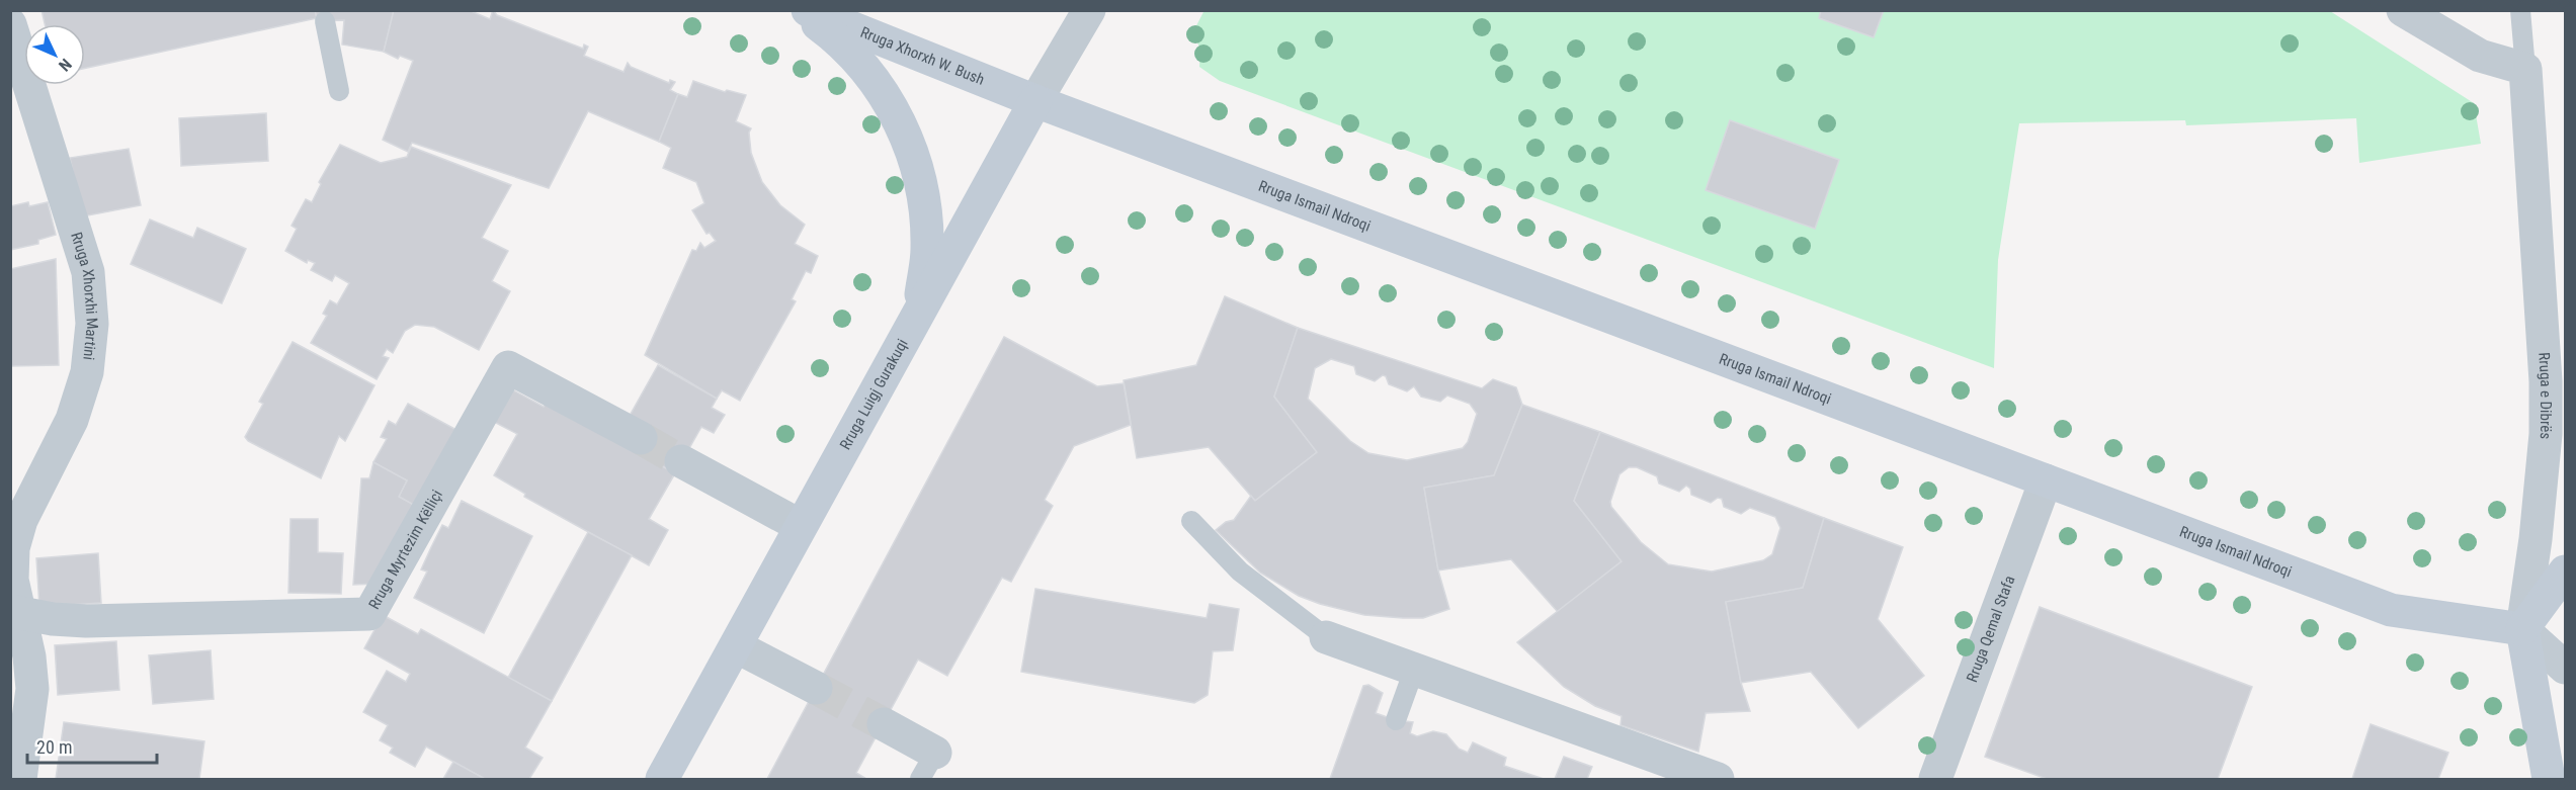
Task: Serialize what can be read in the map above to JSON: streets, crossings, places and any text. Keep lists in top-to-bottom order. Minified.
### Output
{"streets":{"main road":["Rruga Xhorxh W. Bush","Rruga Ismail Ndroqi","Rruga Luigj Gurakuqi","Rruga e Dibrës"],"street":["Rruga Xhorxhi Martini","Rruga Myrtezim Këlliçi","Rruga Qemal Stafa"]},"crossings":[["Rruga Xhorxh W. Bush","Rruga Ismail Ndroqi"],["Rruga Xhorxh W. Bush","Rruga Luigj Gurakuqi"],["Rruga Ismail Ndroqi","Rruga Luigj Gurakuqi"],["Rruga Ismail Ndroqi","Rruga e Dibrës"],["Rruga Ismail Ndroqi","Rruga Qemal Stafa"],["Rruga Xhorxhi Martini","Rruga Myrtezim Këlliçi"]],"scale_bar":"20 m","north":"bottom right"}
